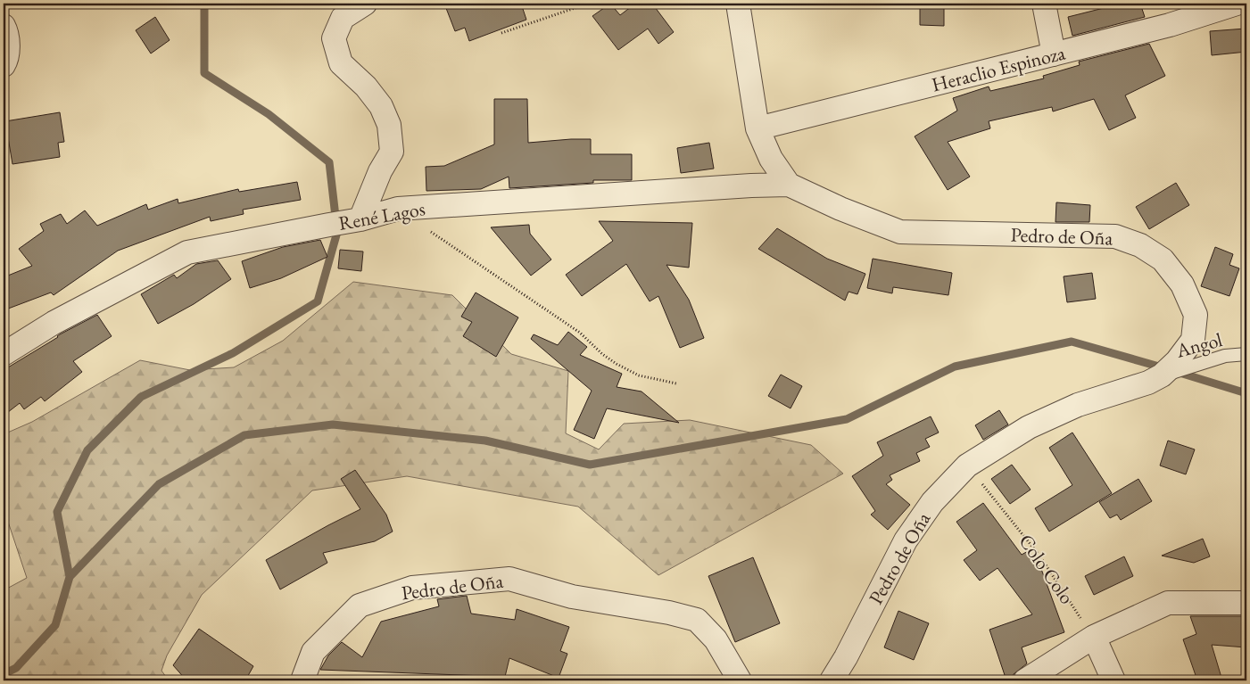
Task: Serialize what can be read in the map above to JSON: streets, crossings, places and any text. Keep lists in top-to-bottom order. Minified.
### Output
{"streets":{"street":["Heraclio Espinoza","René Lagos","Pedro de Oña"],"lane":["Angol"],"path":["Colo Colo"]},"crossings":[["René Lagos","Pedro de Oña"],["Pedro de Oña","Angol"],["Pedro de Oña","Colo Colo"]]}
